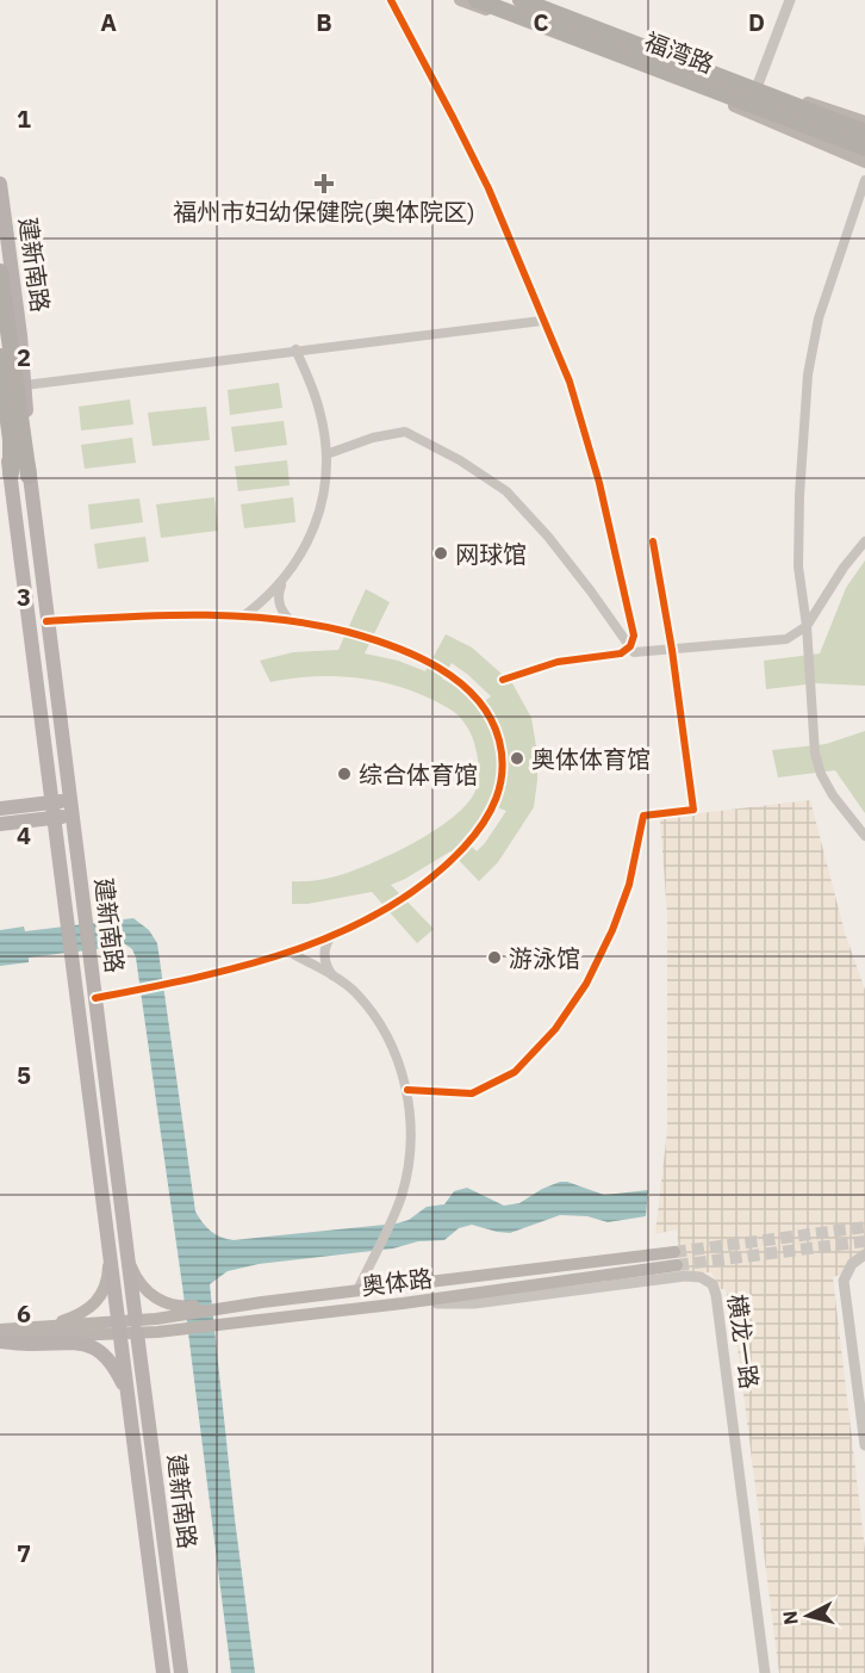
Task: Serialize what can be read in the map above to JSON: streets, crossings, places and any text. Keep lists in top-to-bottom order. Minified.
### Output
{"streets":{"highway":["福湾路"],"main road":["建新南路","奥体路"],"street":["横龙一路"]},"crossings":[["建新南路","奥体路"],["奥体路","横龙一路"]],"places":{"health":["福州市妇幼保健院(奥体院区)"],"other":["网球馆","奥体体育馆","综合体育馆","游泳馆"]},"north":"left","grid":{"columns":["A","B","C","D"],"rows":["1","2","3","4","5","6","7"]}}
